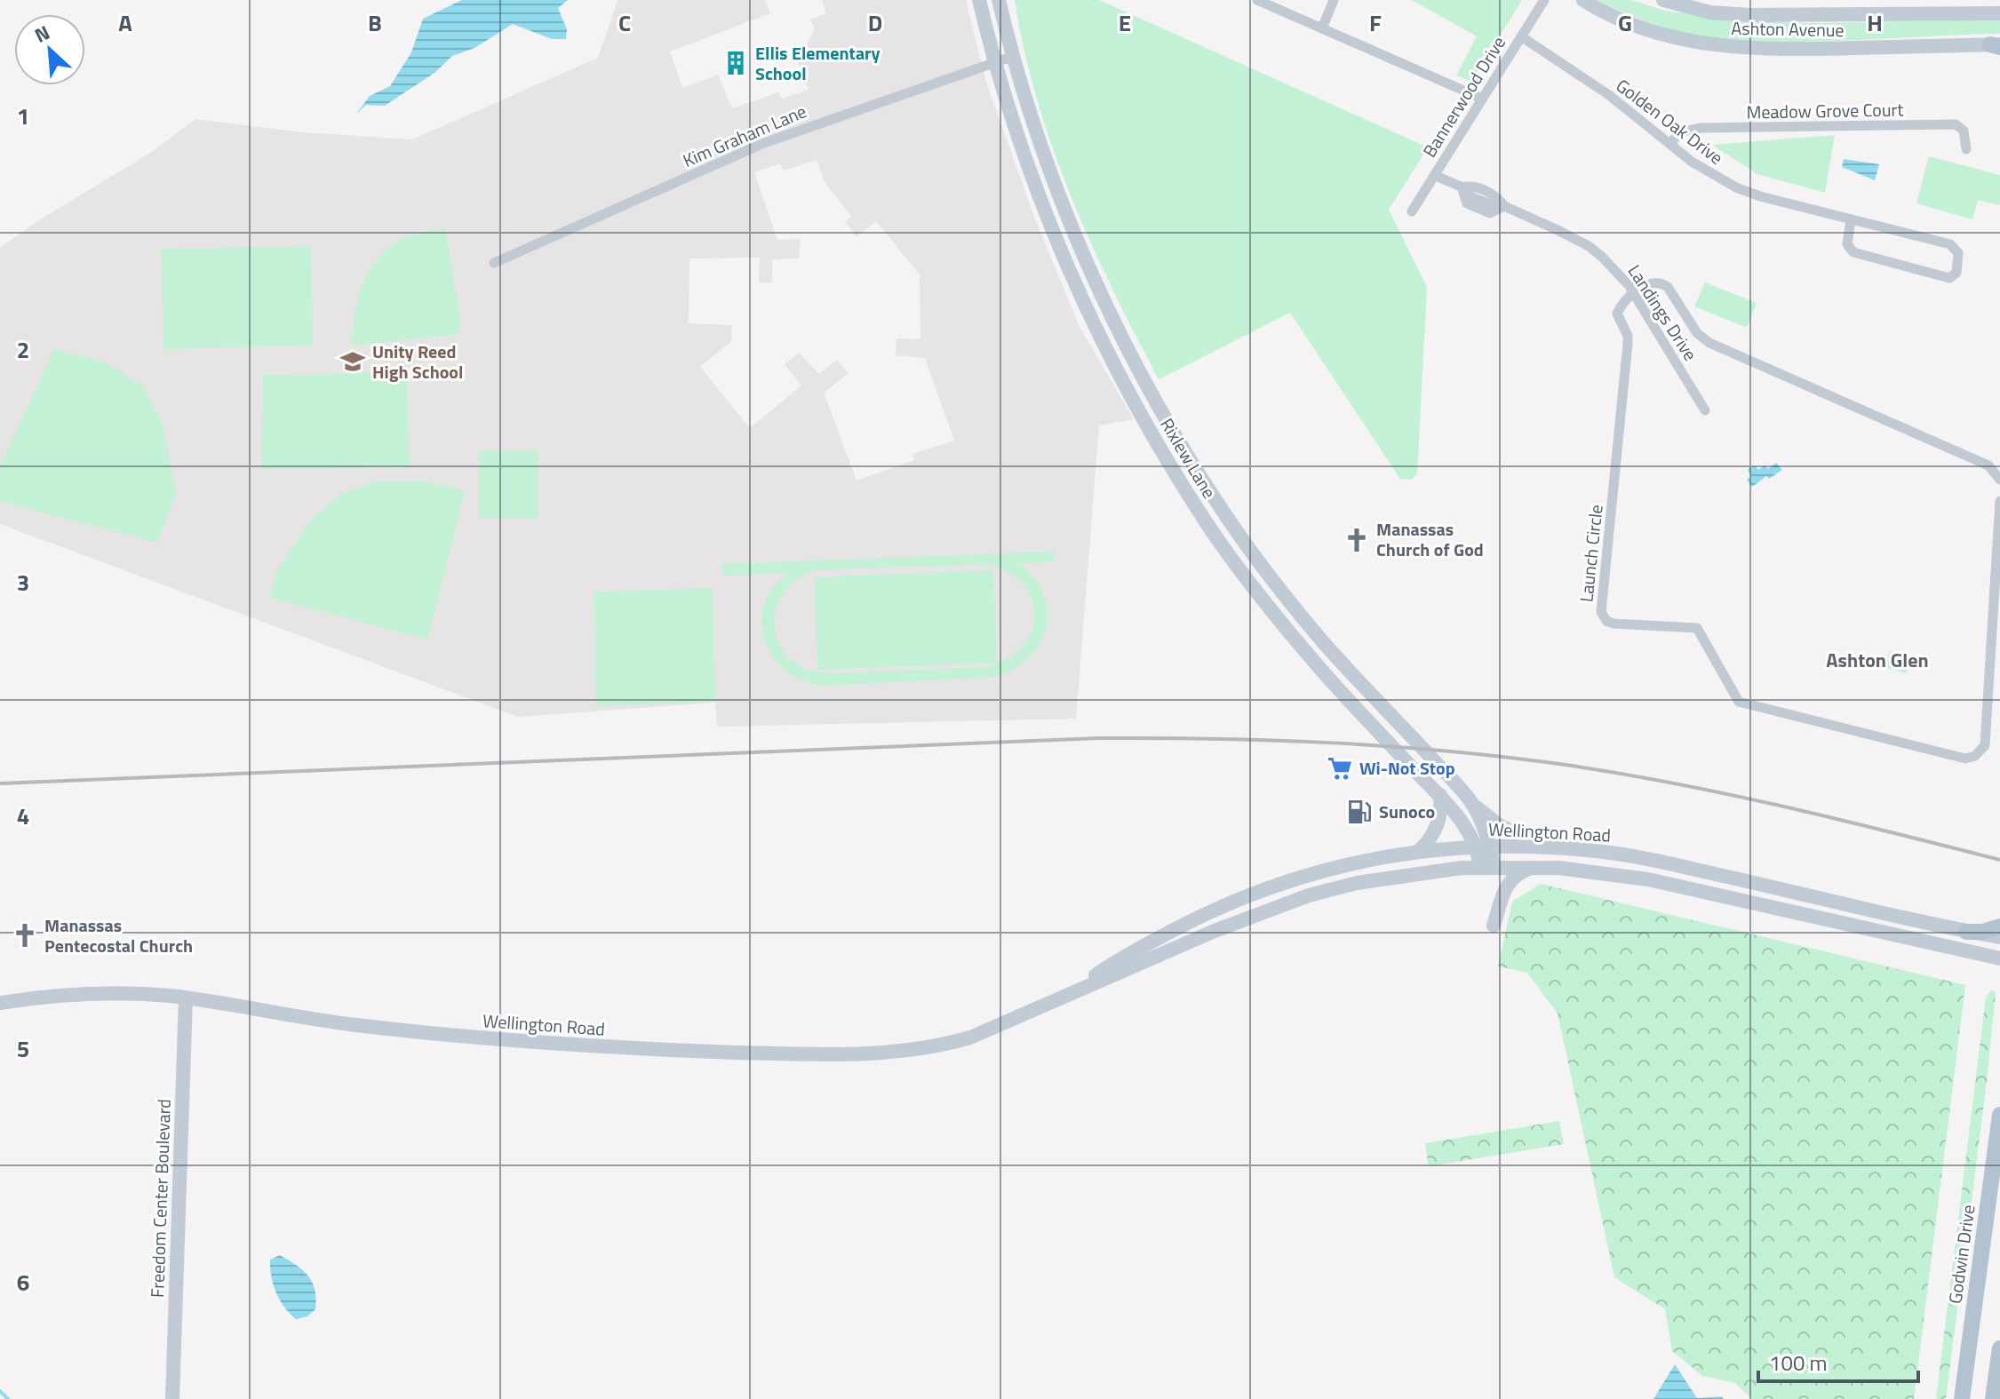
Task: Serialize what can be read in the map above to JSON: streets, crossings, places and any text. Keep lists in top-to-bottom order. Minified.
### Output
{"streets":{"main road":["Ashton Avenue","Rixlew Lane","Wellington Road","Freedom Center Boulevard","Godwin Drive"],"street":["Bannerwood Drive","Meadow Grove Court","Golden Oak Drive","Kim Graham Lane","Landings Drive","Launch Circle"]},"crossings":[["Bannerwood Drive","Golden Oak Drive"],["Bannerwood Drive","Landings Drive"],["Meadow Grove Court","Golden Oak Drive"],["Kim Graham Lane","Rixlew Lane"],["Landings Drive","Launch Circle"],["Rixlew Lane","Wellington Road"],["Wellington Road","Freedom Center Boulevard"]],"districts":["Ashton Glen"],"places":{"building":["Ellis Elementary School"],"school or university":["Unity Reed High School"],"church":["Manassas Church of God","Manassas Pentecostal Church"],"supermarket":["Wi-Not Stop"],"fuel station":["Sunoco"]},"scale_bar":"100 m","north":"top left","grid":{"columns":["A","B","C","D","E","F","G","H"],"rows":["1","2","3","4","5","6"]}}
